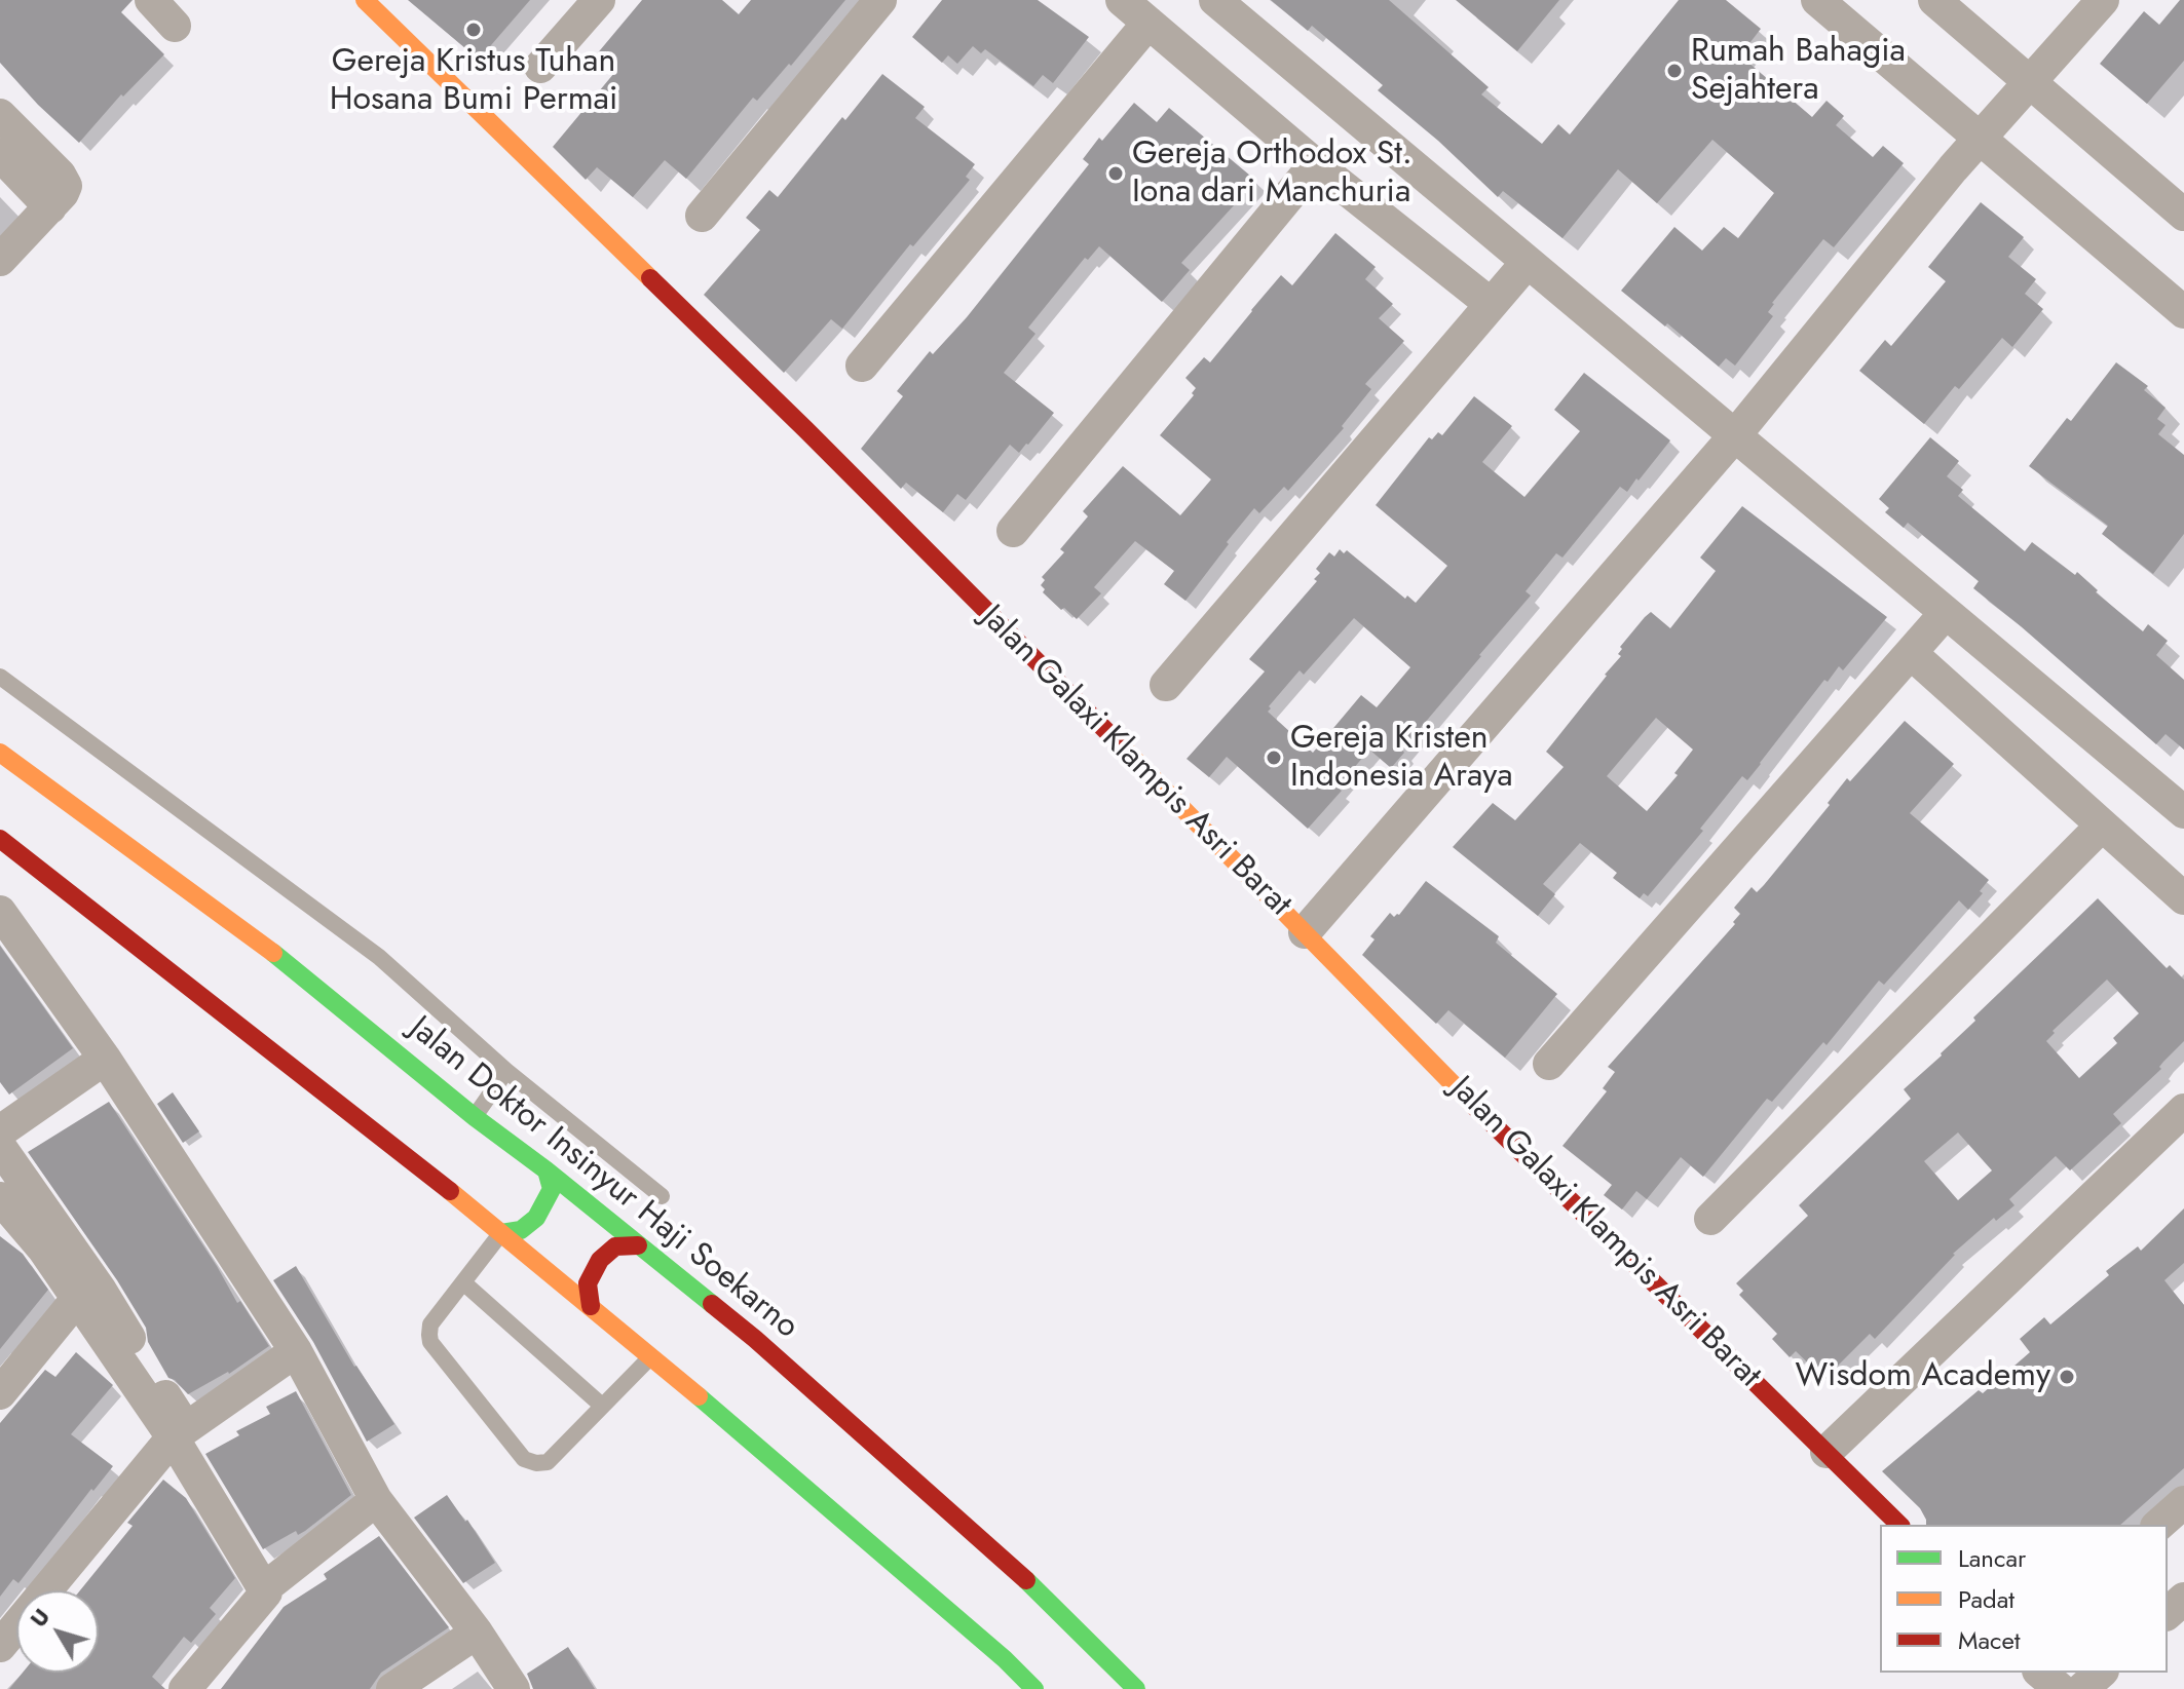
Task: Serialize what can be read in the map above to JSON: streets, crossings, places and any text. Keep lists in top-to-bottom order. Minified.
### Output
{"streets":{"main road":["Jalan Galaxi Klampis Asri Barat","Jalan Doktor Insinyur Haji Soekarno"]},"places":["Gereja Kristus Tuhan Hosana Bumi Permai","Rumah Bahagia Sejahtera","Gereja Orthodox St. Iona dari Manchuria","Gereja Kristen Indonesia Araya","Wisdom Academy"],"legend":["Lancar","Padat","Macet"],"north":"top left"}
